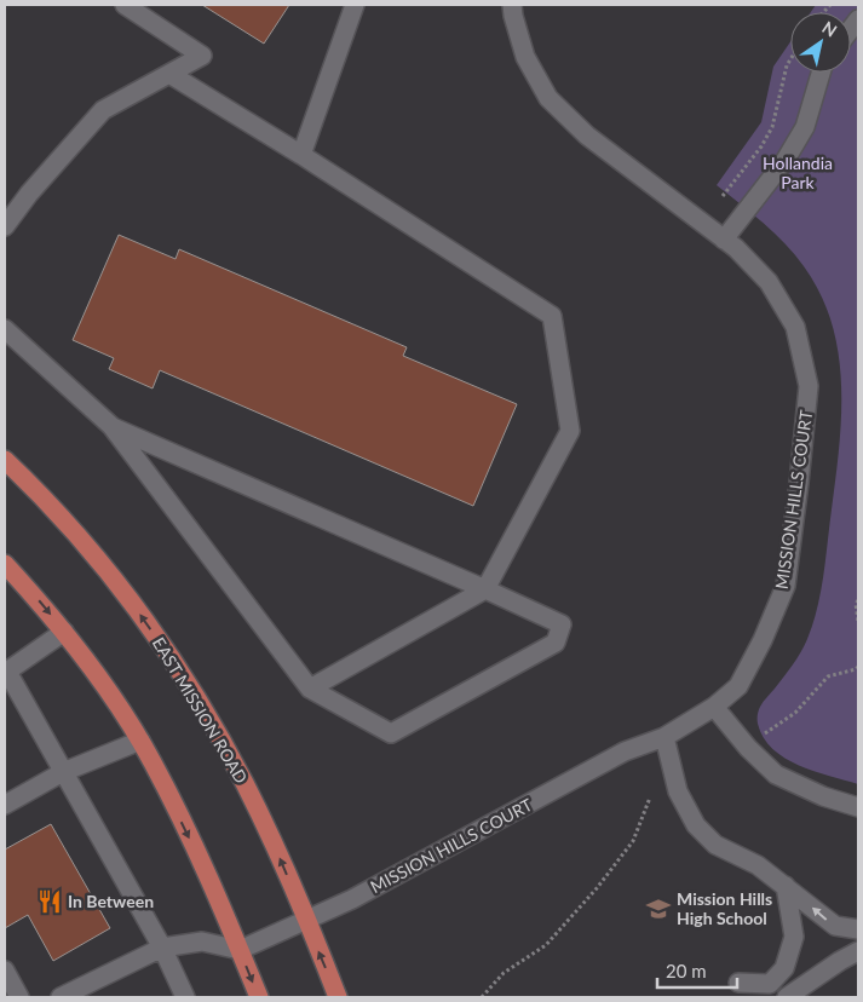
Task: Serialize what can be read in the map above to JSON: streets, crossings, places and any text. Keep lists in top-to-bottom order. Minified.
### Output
{"streets":{"main road":["EAST MISSION ROAD"],"street":["MISSION HILLS COURT"]},"crossings":[["MISSION HILLS COURT","EAST MISSION ROAD"]],"parks":["Hollandia Park"],"places":{"restaurant":["In Between"],"school or university":["Mission Hills High School"]},"scale_bar":"20 m","north":"top right"}
